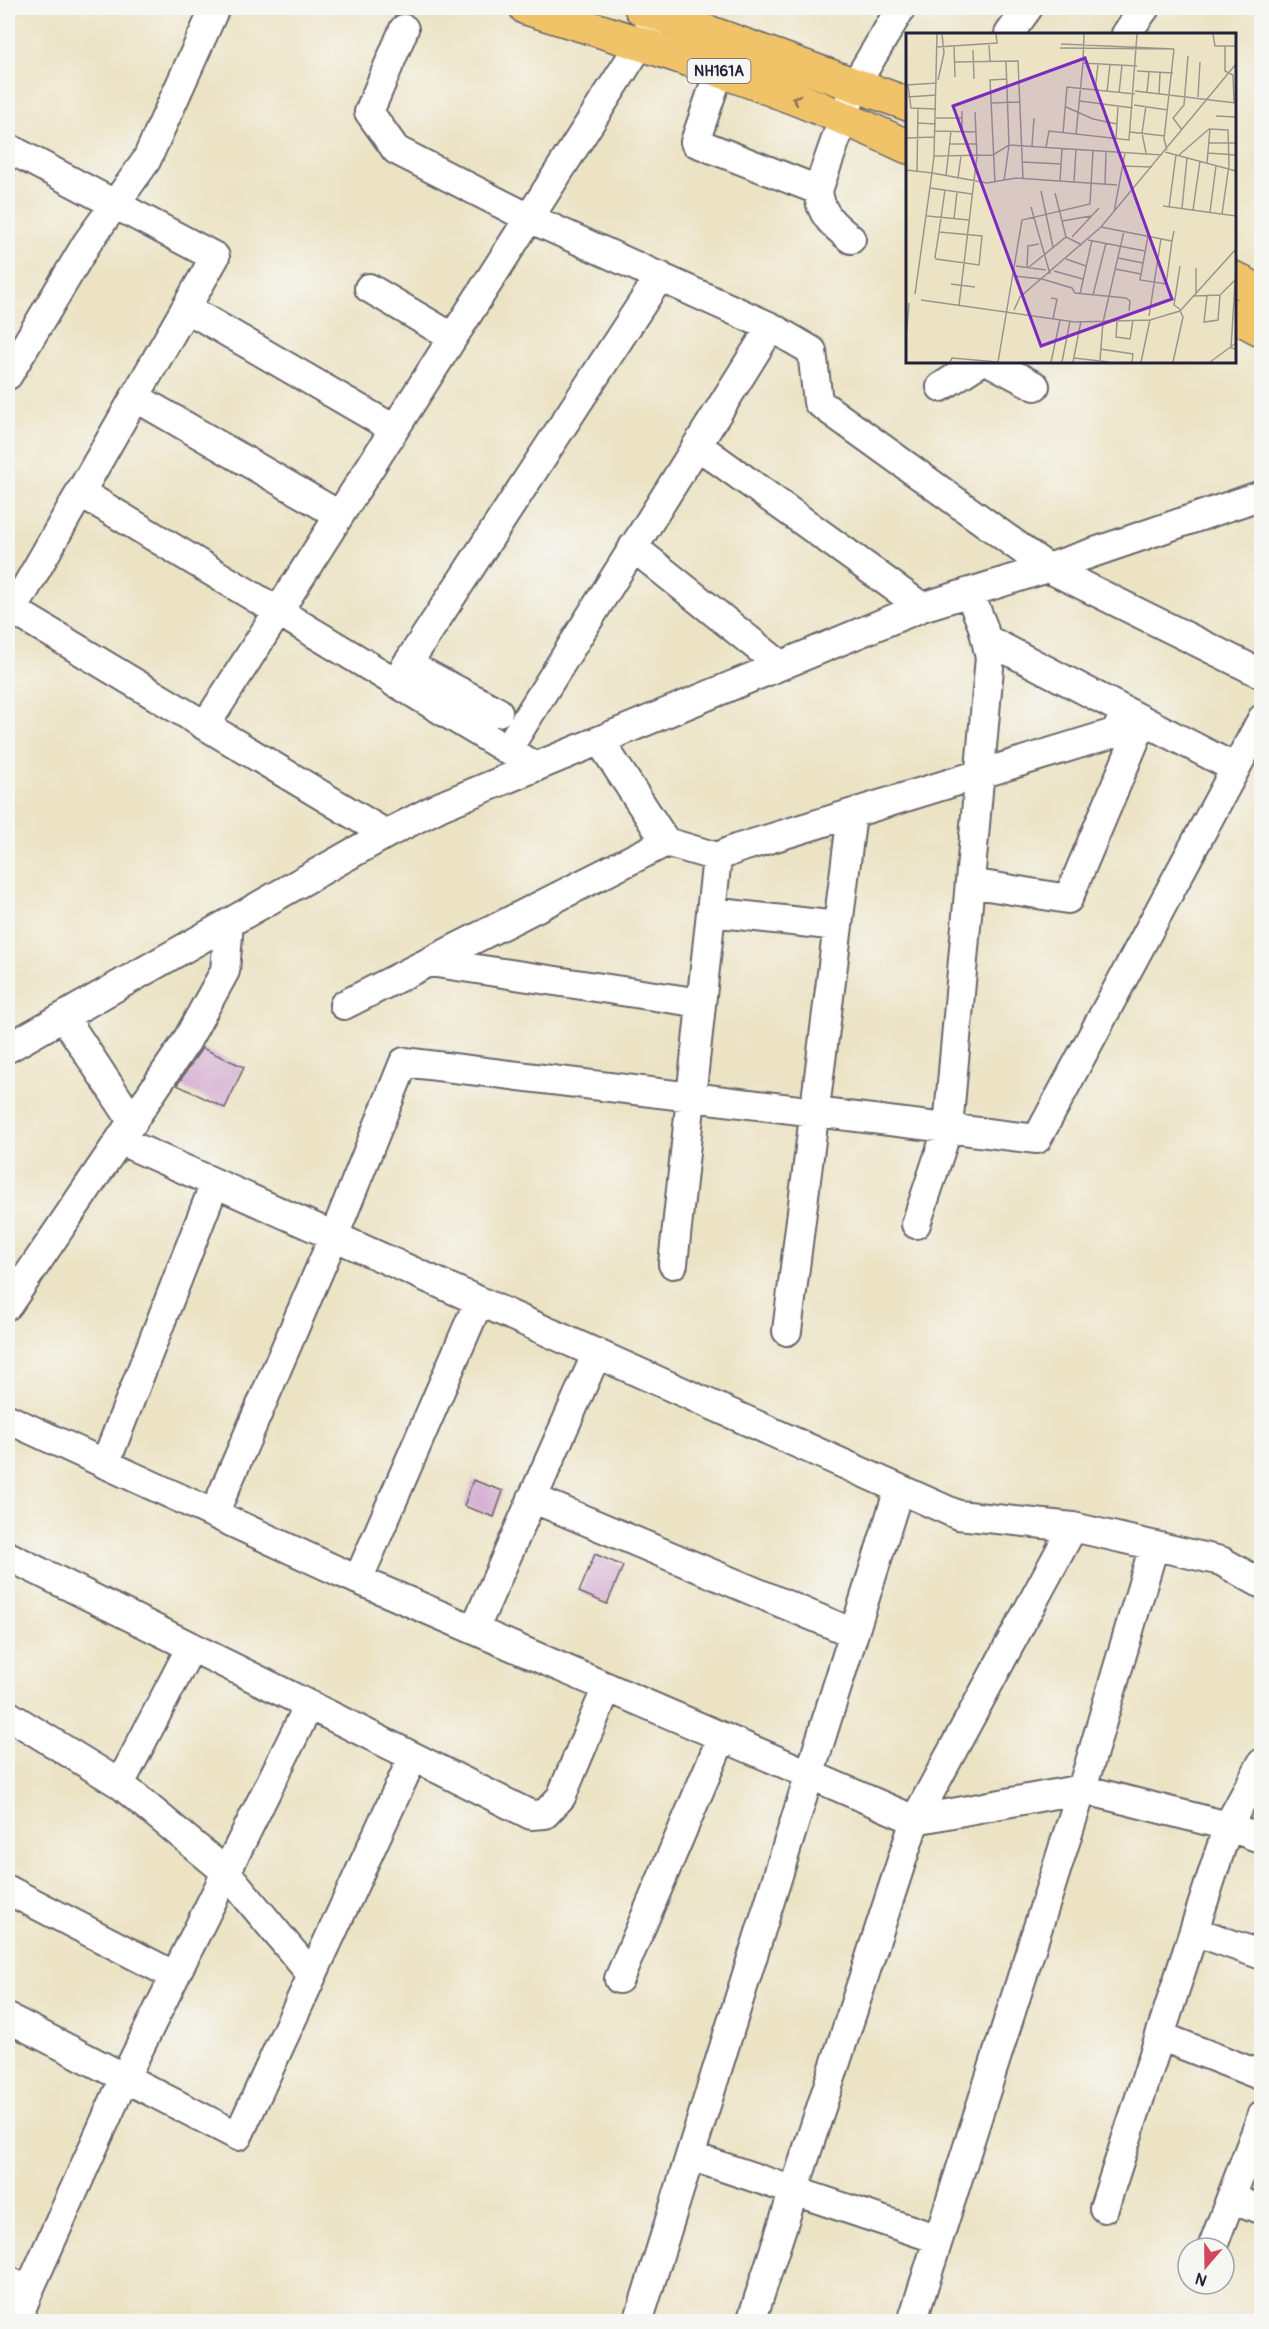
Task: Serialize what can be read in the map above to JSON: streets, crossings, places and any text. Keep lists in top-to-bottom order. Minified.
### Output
{"streets":{"highway":["NH161A"]},"north":"bottom"}
